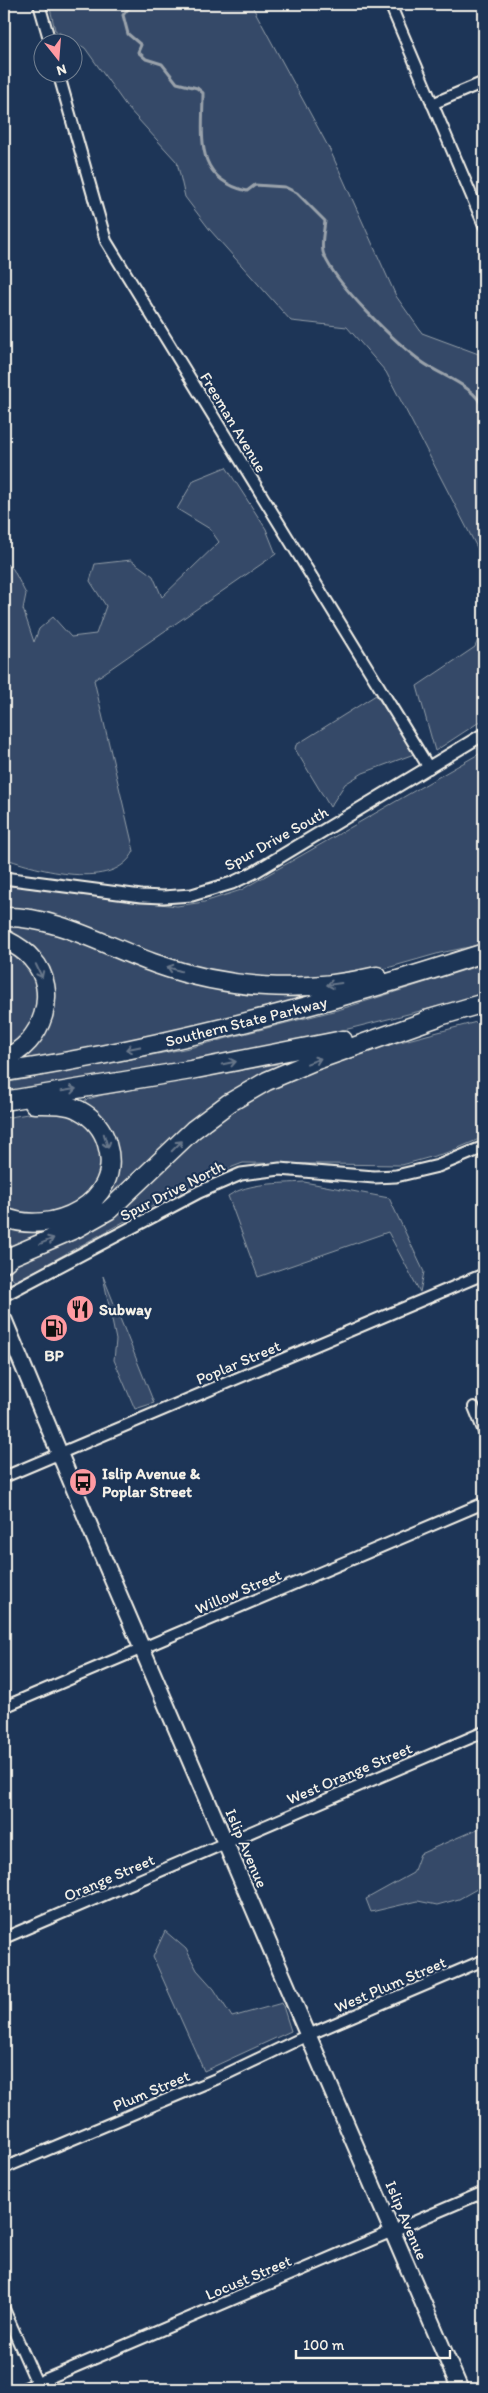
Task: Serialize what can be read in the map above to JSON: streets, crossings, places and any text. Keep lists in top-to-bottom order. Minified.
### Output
{"streets":{"highway":["Southern State Parkway"],"main road":["Islip Avenue"],"street":["Freeman Avenue","Spur Drive South","Spur Drive North","Poplar Street","Willow Street","West Orange Street","Orange Street","West Plum Street","Plum Street","Locust Street"]},"crossings":[["Freeman Avenue","Spur Drive South"],["Poplar Street","Islip Avenue"],["Willow Street","Islip Avenue"],["West Orange Street","Islip Avenue"],["West Orange Street","Orange Street"],["Islip Avenue","Orange Street"],["Islip Avenue","West Plum Street"],["Islip Avenue","Plum Street"],["Islip Avenue","Locust Street"],["West Plum Street","Plum Street"]],"places":{"restaurant":["Subway"],"fuel station":["BP"],"bus stop":["Islip Avenue & Poplar Street"]},"scale_bar":"100 m","north":"bottom"}
